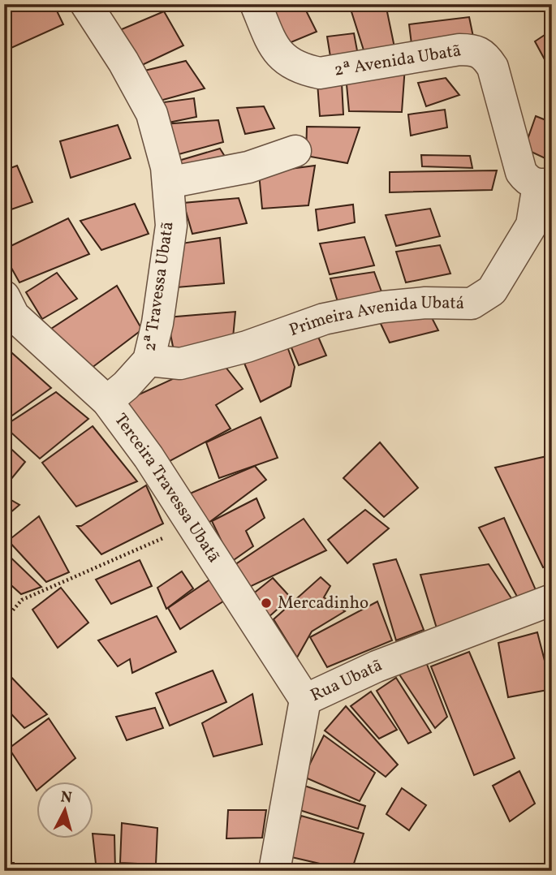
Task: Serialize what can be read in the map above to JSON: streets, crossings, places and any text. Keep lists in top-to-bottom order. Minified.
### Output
{"streets":{"street":["2ª Avenida Ubatã","2ª Travessa Ubatã","Primeira Avenida Ubatá","Terceira Travessa Ubatã","Rua Ubatã"]},"crossings":[["2ª Avenida Ubatã","Primeira Avenida Ubatá"],["2ª Travessa Ubatã","Primeira Avenida Ubatá"],["2ª Travessa Ubatã","Terceira Travessa Ubatã"],["Terceira Travessa Ubatã","Rua Ubatã"]],"places":["Mercadinho"],"north":"top"}
